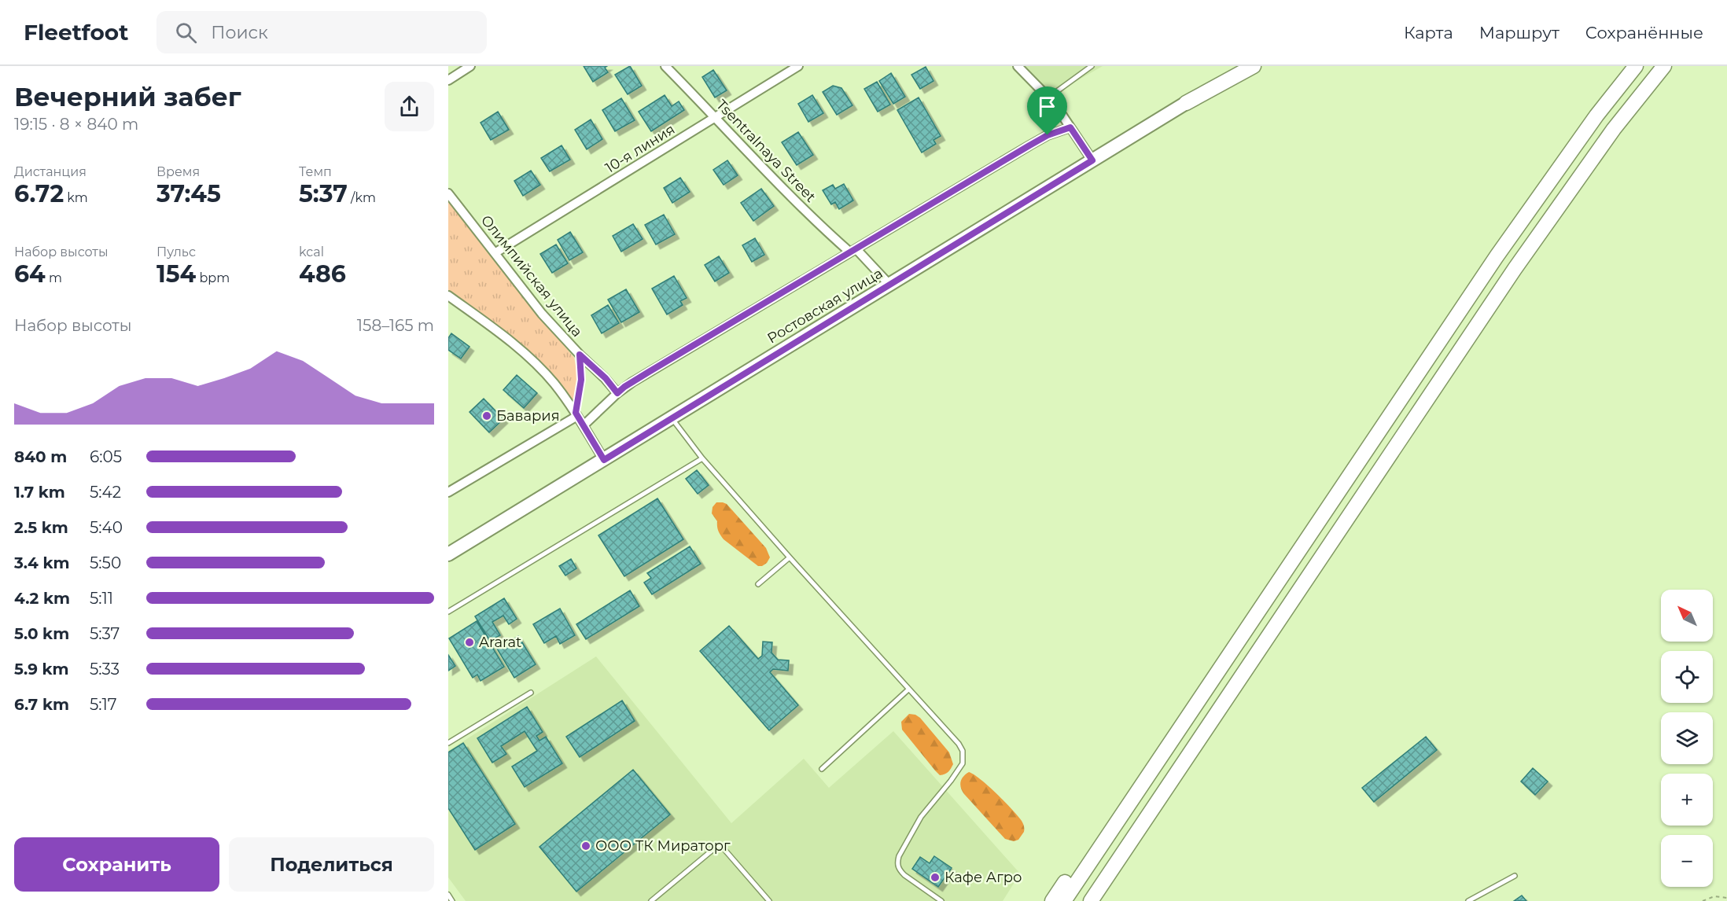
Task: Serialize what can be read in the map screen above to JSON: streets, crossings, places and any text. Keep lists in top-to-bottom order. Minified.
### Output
{"streets":{"main road":["Ростовская улица"],"street":["10-я линия","Tsentralnaya Street","Олимпийская улица"]},"crossings":[["10-я линия","Tsentralnaya Street"],["10-я линия","Олимпийская улица"],["Tsentralnaya Street","Ростовская улица"]],"places":["Бавария","Ararat","ООО ТК Мираторг","Кафе Агро"],"north":"top left","page":{"header":"Fleetfoot","search":"Поиск","nav":["Карта","Маршрут","Сохранённые"],"heading":["Вечерний забег","19:15 · 8 × 840 m"],"stats":[["Дистанция","6.72 km"],["Время","37:45"],["Темп","5:37 /km"],["Набор высоты","64 m"],["Пульс","154 bpm"],["kcal","486"]],"chart":["Набор высоты","158–165 m"],"list":[{"name":"840 m","note":"6:05"},{"name":"1.7 km","note":"5:42"},{"name":"2.5 km","note":"5:40"},{"name":"3.4 km","note":"5:50"},{"name":"4.2 km","note":"5:11"},{"name":"5.0 km","note":"5:37"},{"name":"5.9 km","note":"5:33"},{"name":"6.7 km","note":"5:17"}],"map_buttons":["+","−"],"buttons":["Сохранить","Поделиться"]}}
